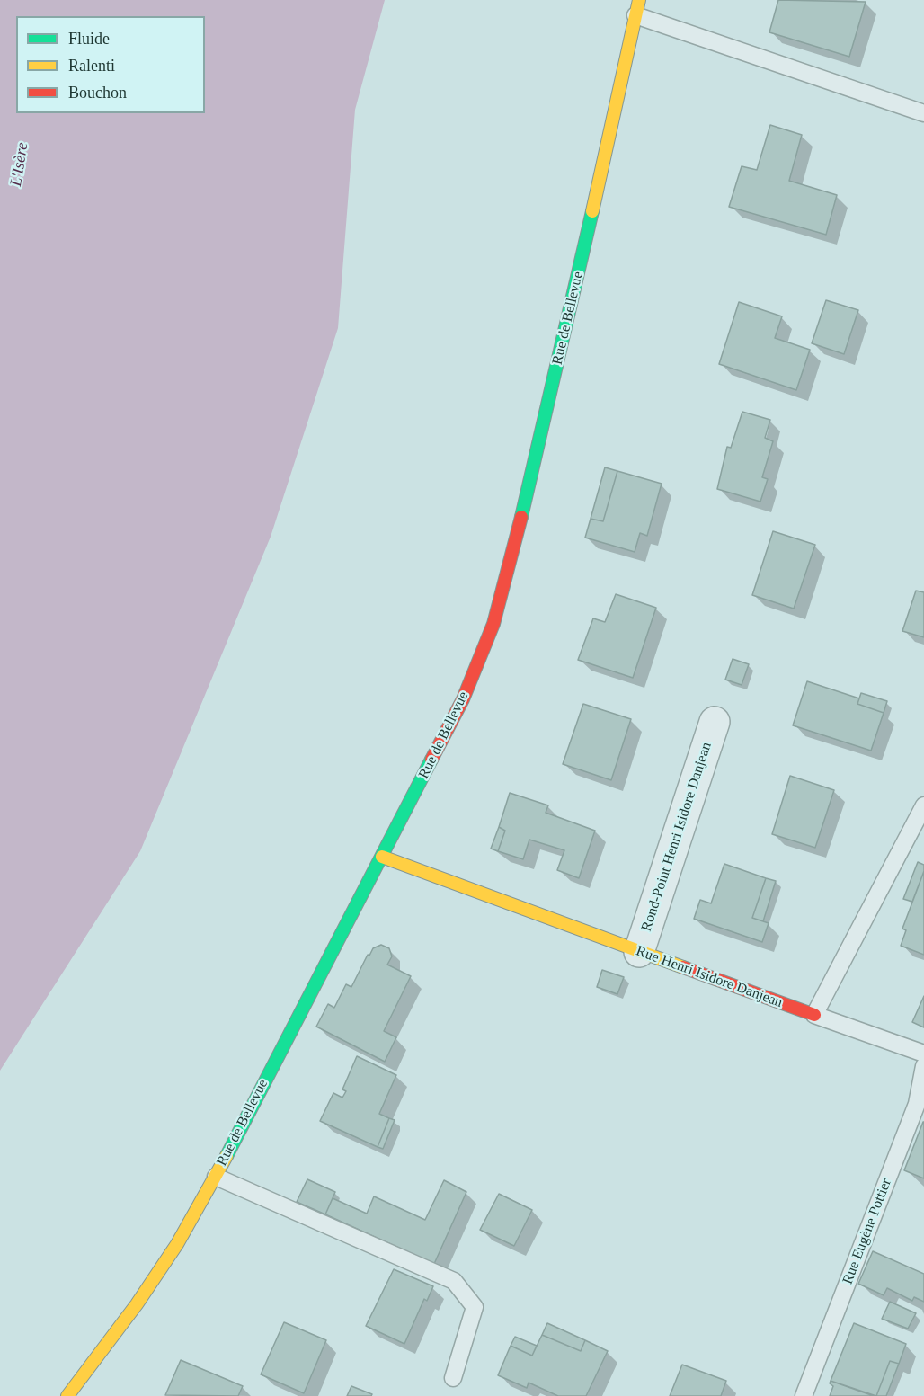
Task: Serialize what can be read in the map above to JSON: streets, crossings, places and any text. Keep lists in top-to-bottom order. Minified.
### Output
{"streets":{"street":["Rue de Bellevue","Rond-Point Henri Isidore Danjean","Rue Henri Isidore Danjean"],"lane":["Rue Eugène Pottier"]},"crossings":[["Rue de Bellevue","Rue Henri Isidore Danjean"],["Rond-Point Henri Isidore Danjean","Rue Henri Isidore Danjean"]],"water":["L'Isère"],"legend":["Fluide","Ralenti","Bouchon"]}
